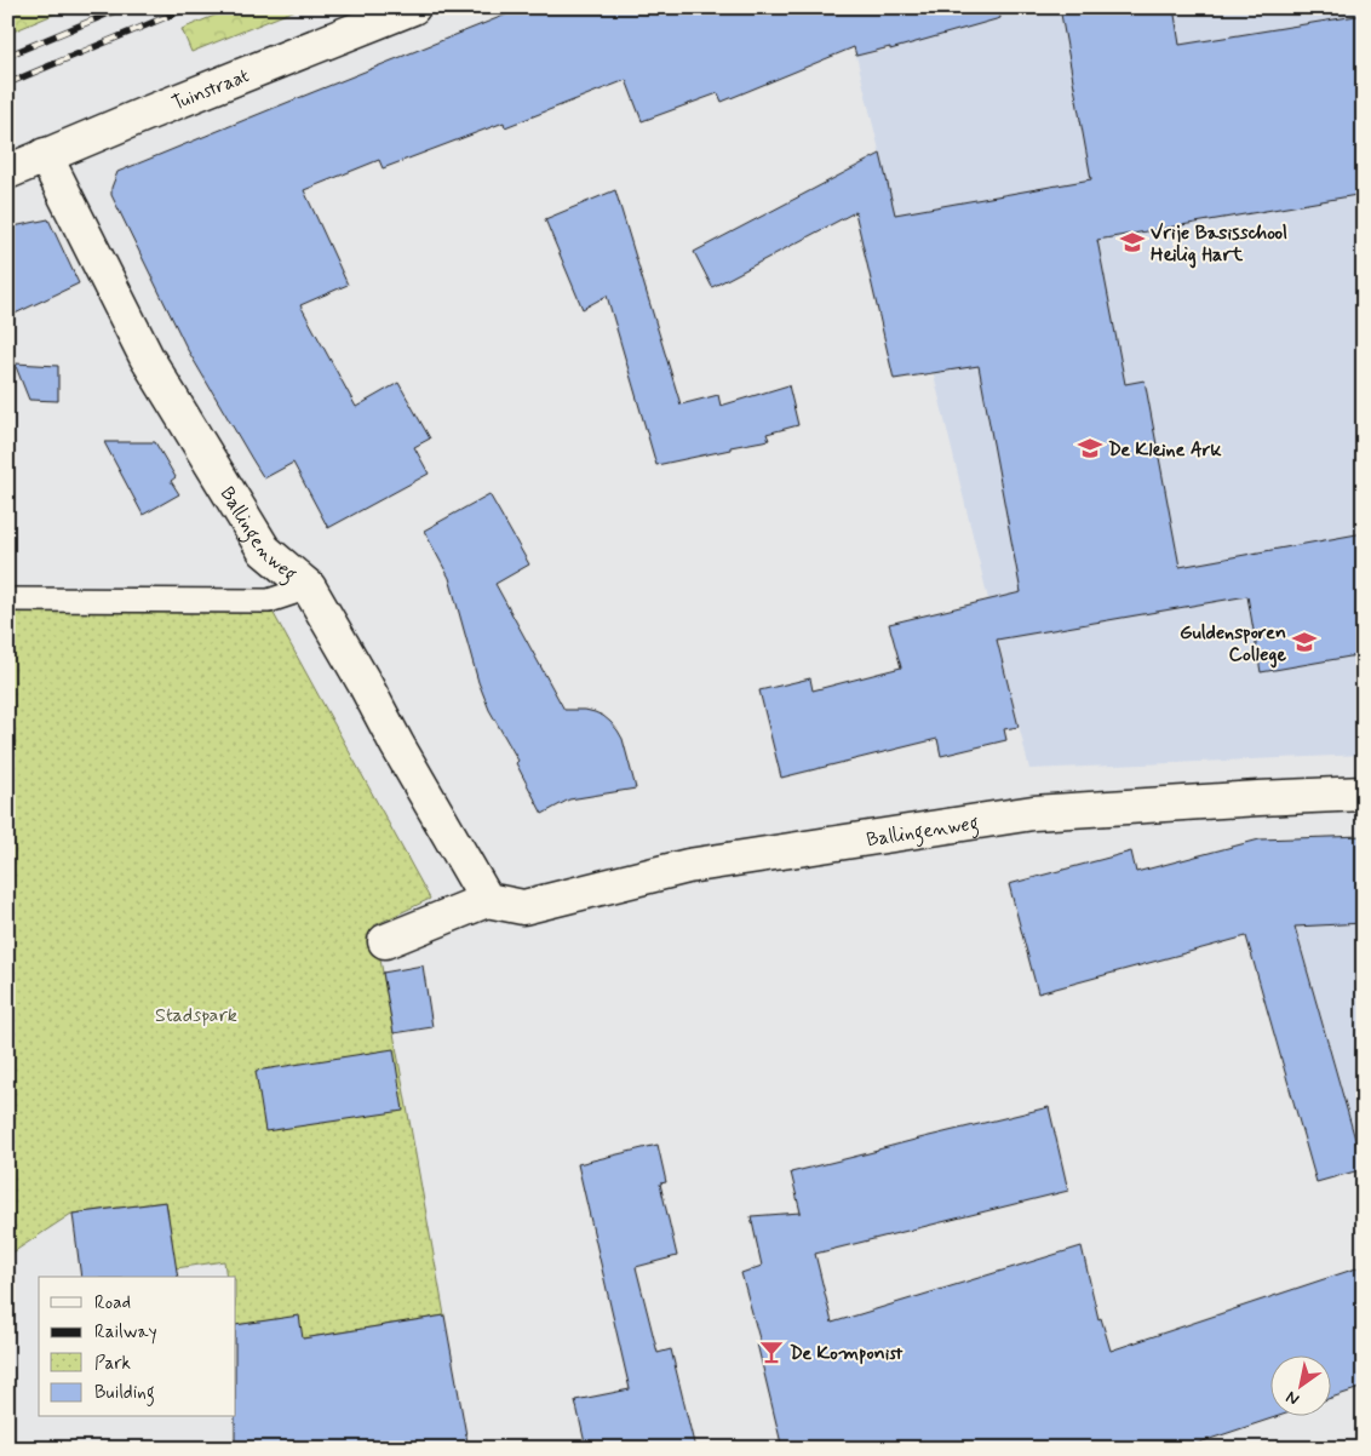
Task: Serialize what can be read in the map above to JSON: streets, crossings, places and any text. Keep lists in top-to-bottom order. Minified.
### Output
{"streets":{"street":["Tuinstraat","Ballingenweg"]},"crossings":[["Tuinstraat","Ballingenweg"]],"parks":["Stadspark"],"places":{"school or university":["Vrije Basisschool Heilig Hart","De Kleine Ark","Guldensporen College"],"bar":["De Komponist"]},"legend":["Road","Railway","Park","Building"],"north":"bottom left"}
